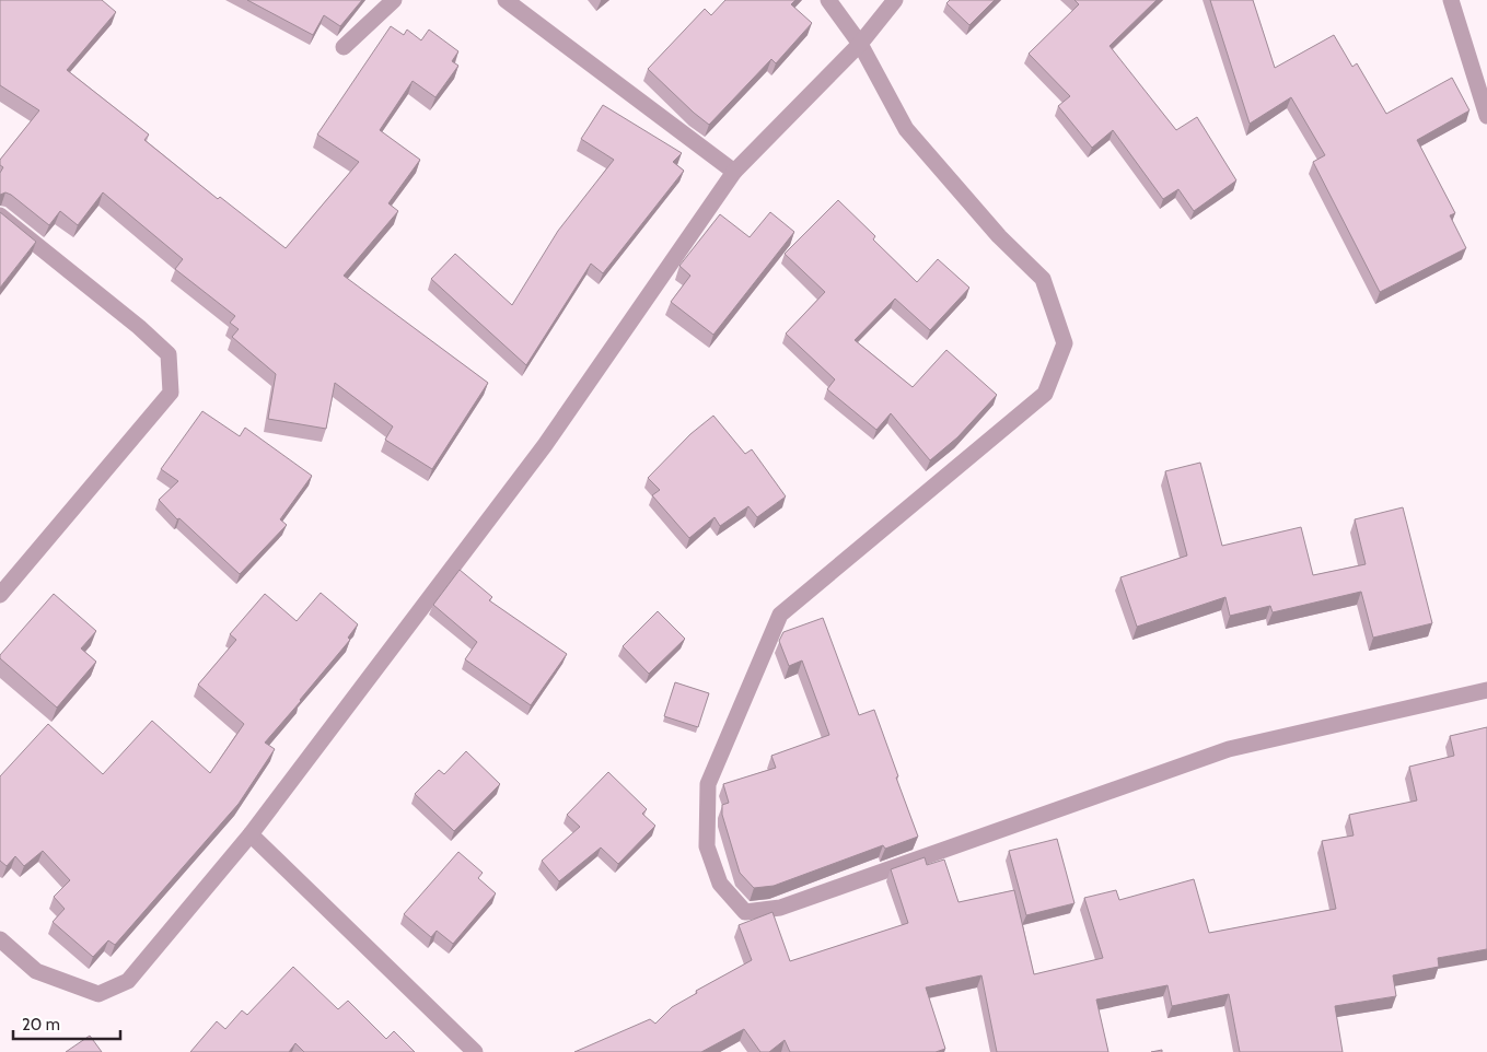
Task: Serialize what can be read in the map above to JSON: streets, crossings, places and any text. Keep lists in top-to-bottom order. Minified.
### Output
{"scale_bar":"20 m"}
